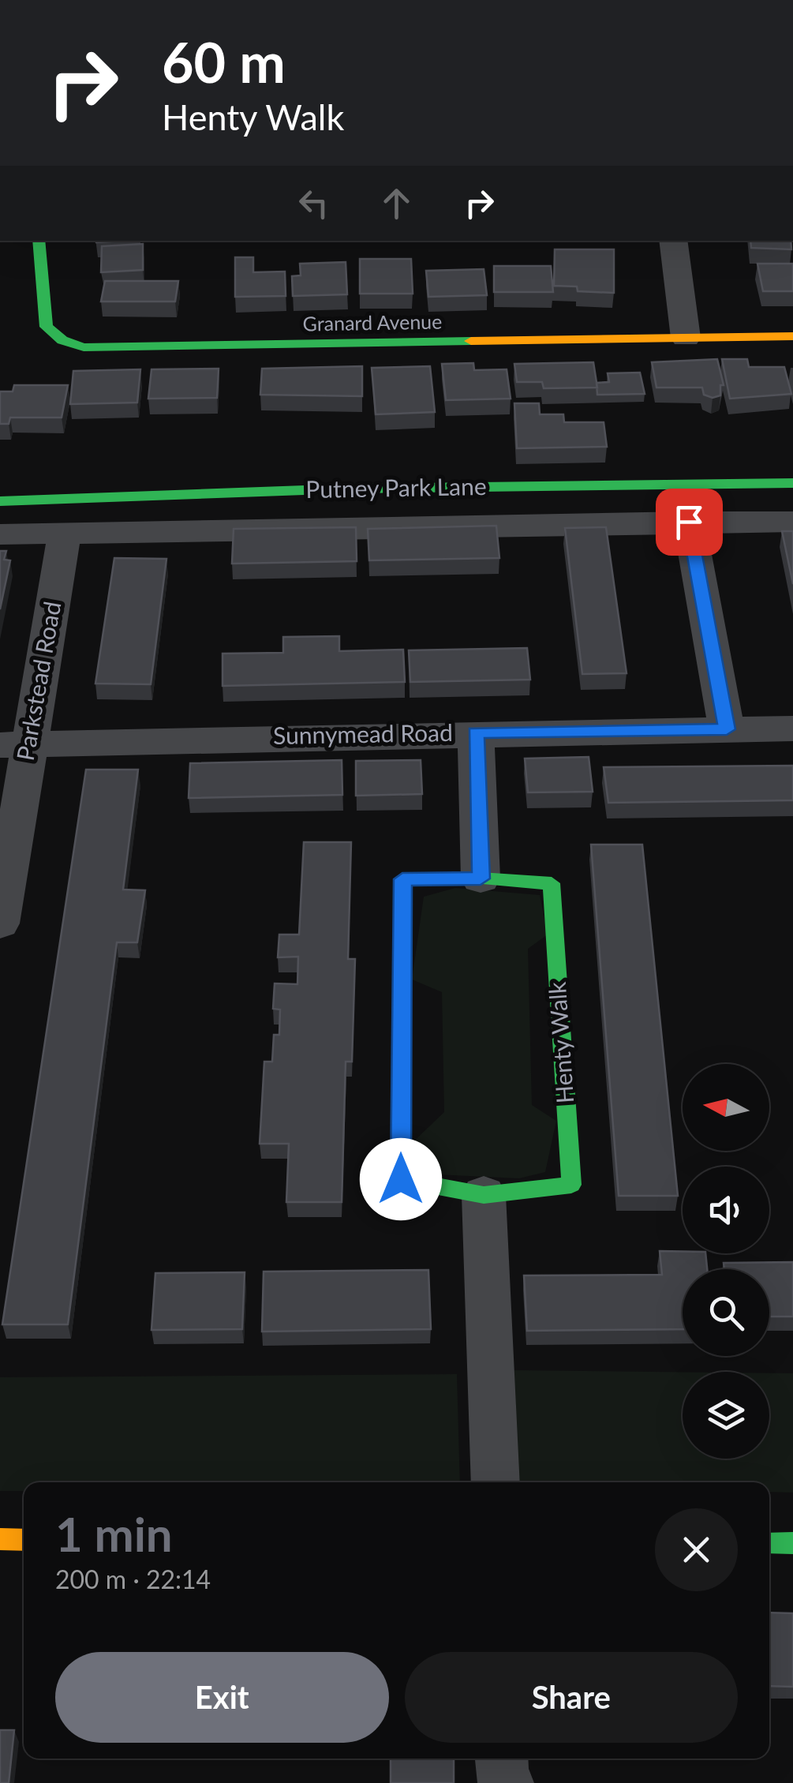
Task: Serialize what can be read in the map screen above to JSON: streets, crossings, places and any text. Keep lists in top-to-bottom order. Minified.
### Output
{"streets":{"street":["Granard Avenue","Putney Park Lane","Parkstead Road","Sunnymead Road","Henty Walk"]},"crossings":[["Putney Park Lane","Parkstead Road"],["Parkstead Road","Sunnymead Road"]],"north":"left","page":{"turn":["60 m","Henty Walk"],"heading":["1 min","200 m · 22:14"],"buttons":["Exit","Share"]}}
